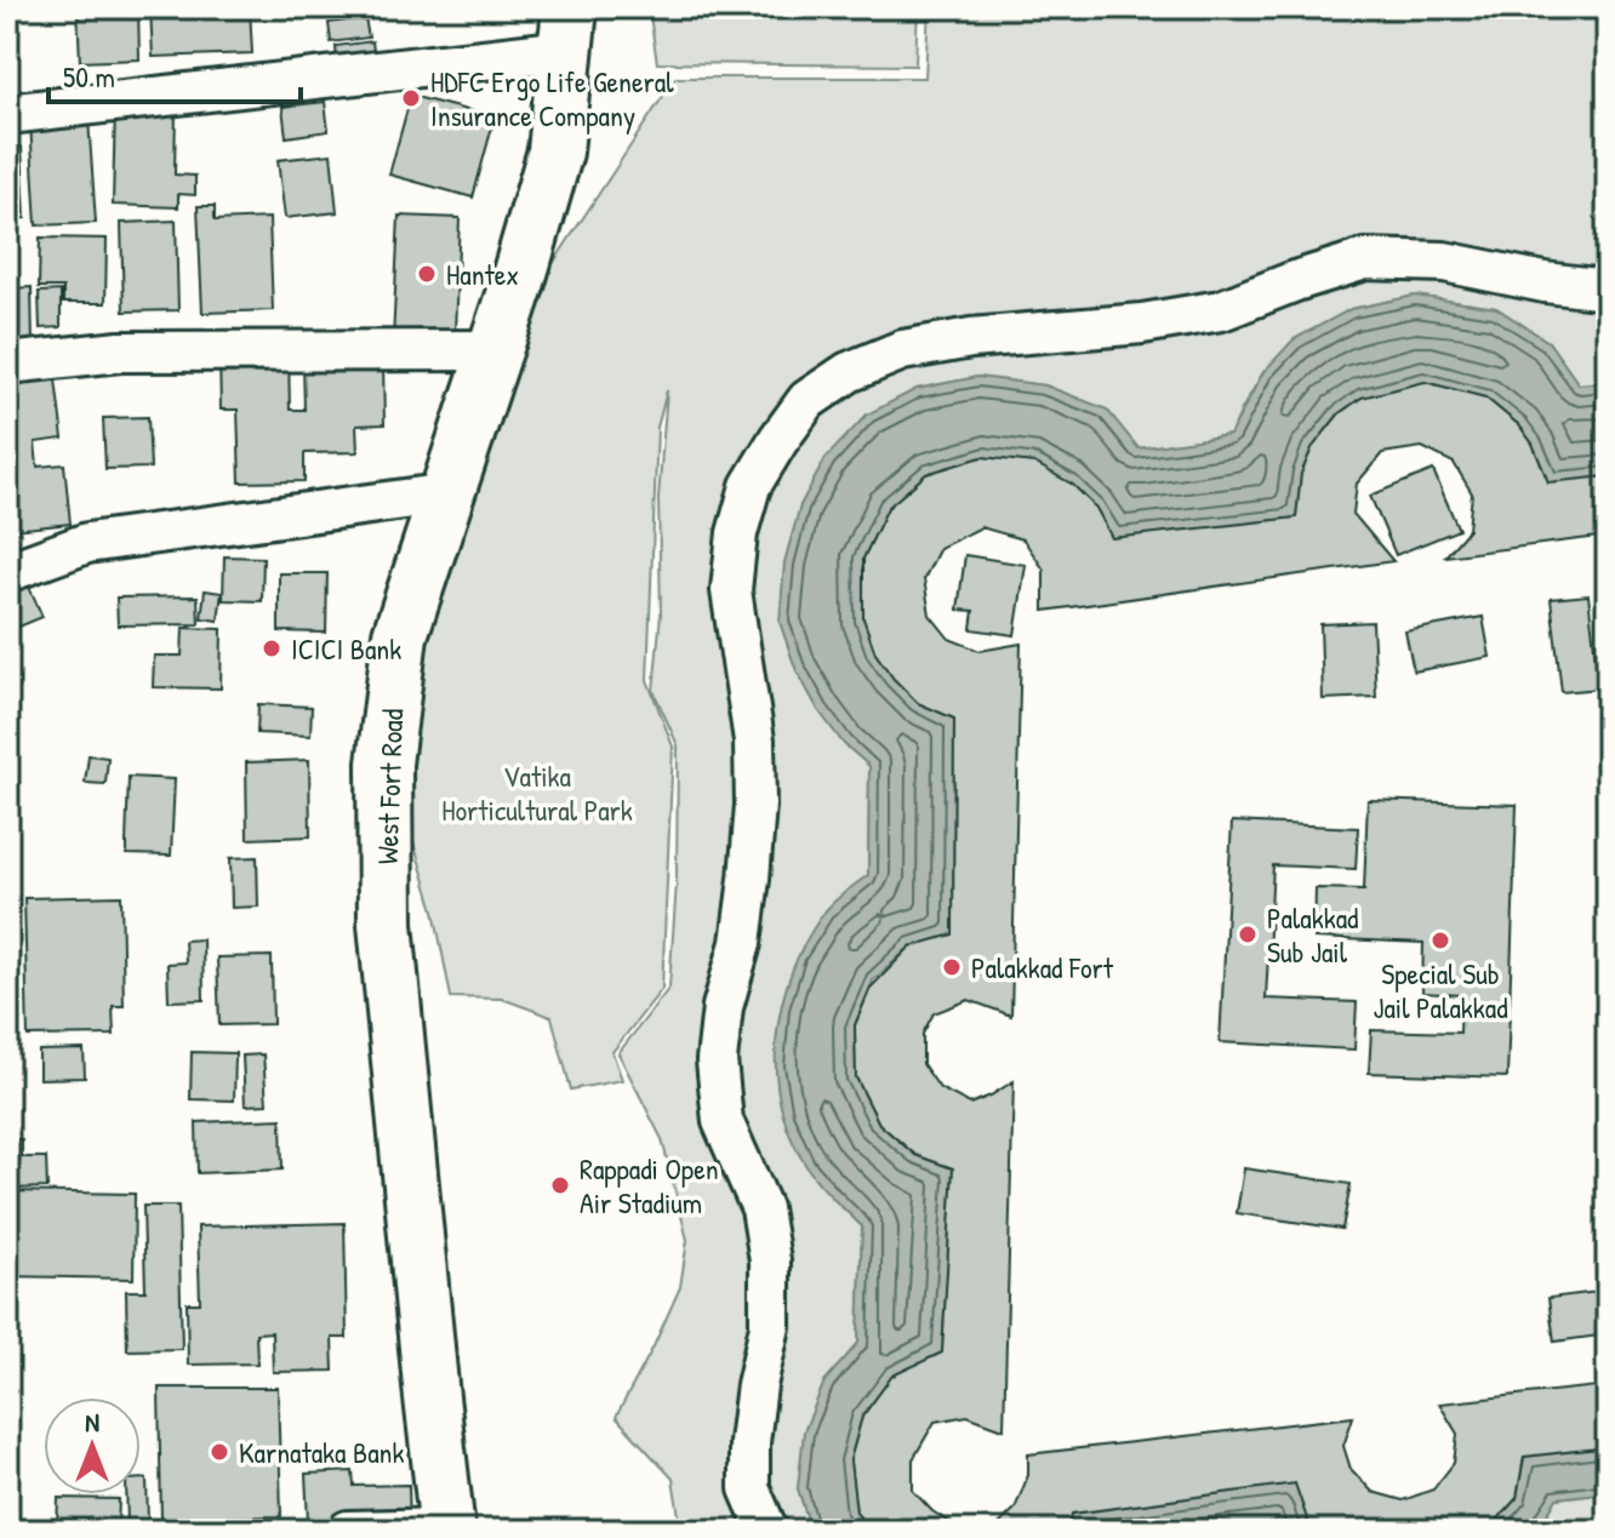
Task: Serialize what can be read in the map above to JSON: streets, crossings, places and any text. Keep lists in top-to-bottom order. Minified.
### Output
{"streets":{"main road":["West Fort Road"]},"parks":["Vatika Horticultural Park"],"places":["HDFC Ergo Life General Insurance Company","Hantex","ICICI Bank","Palakkad Sub Jail","Special Sub Jail Palakkad","Palakkad Fort","Rappadi Open Air Stadium","Karnataka Bank"],"scale_bar":"50 m","north":"top"}
